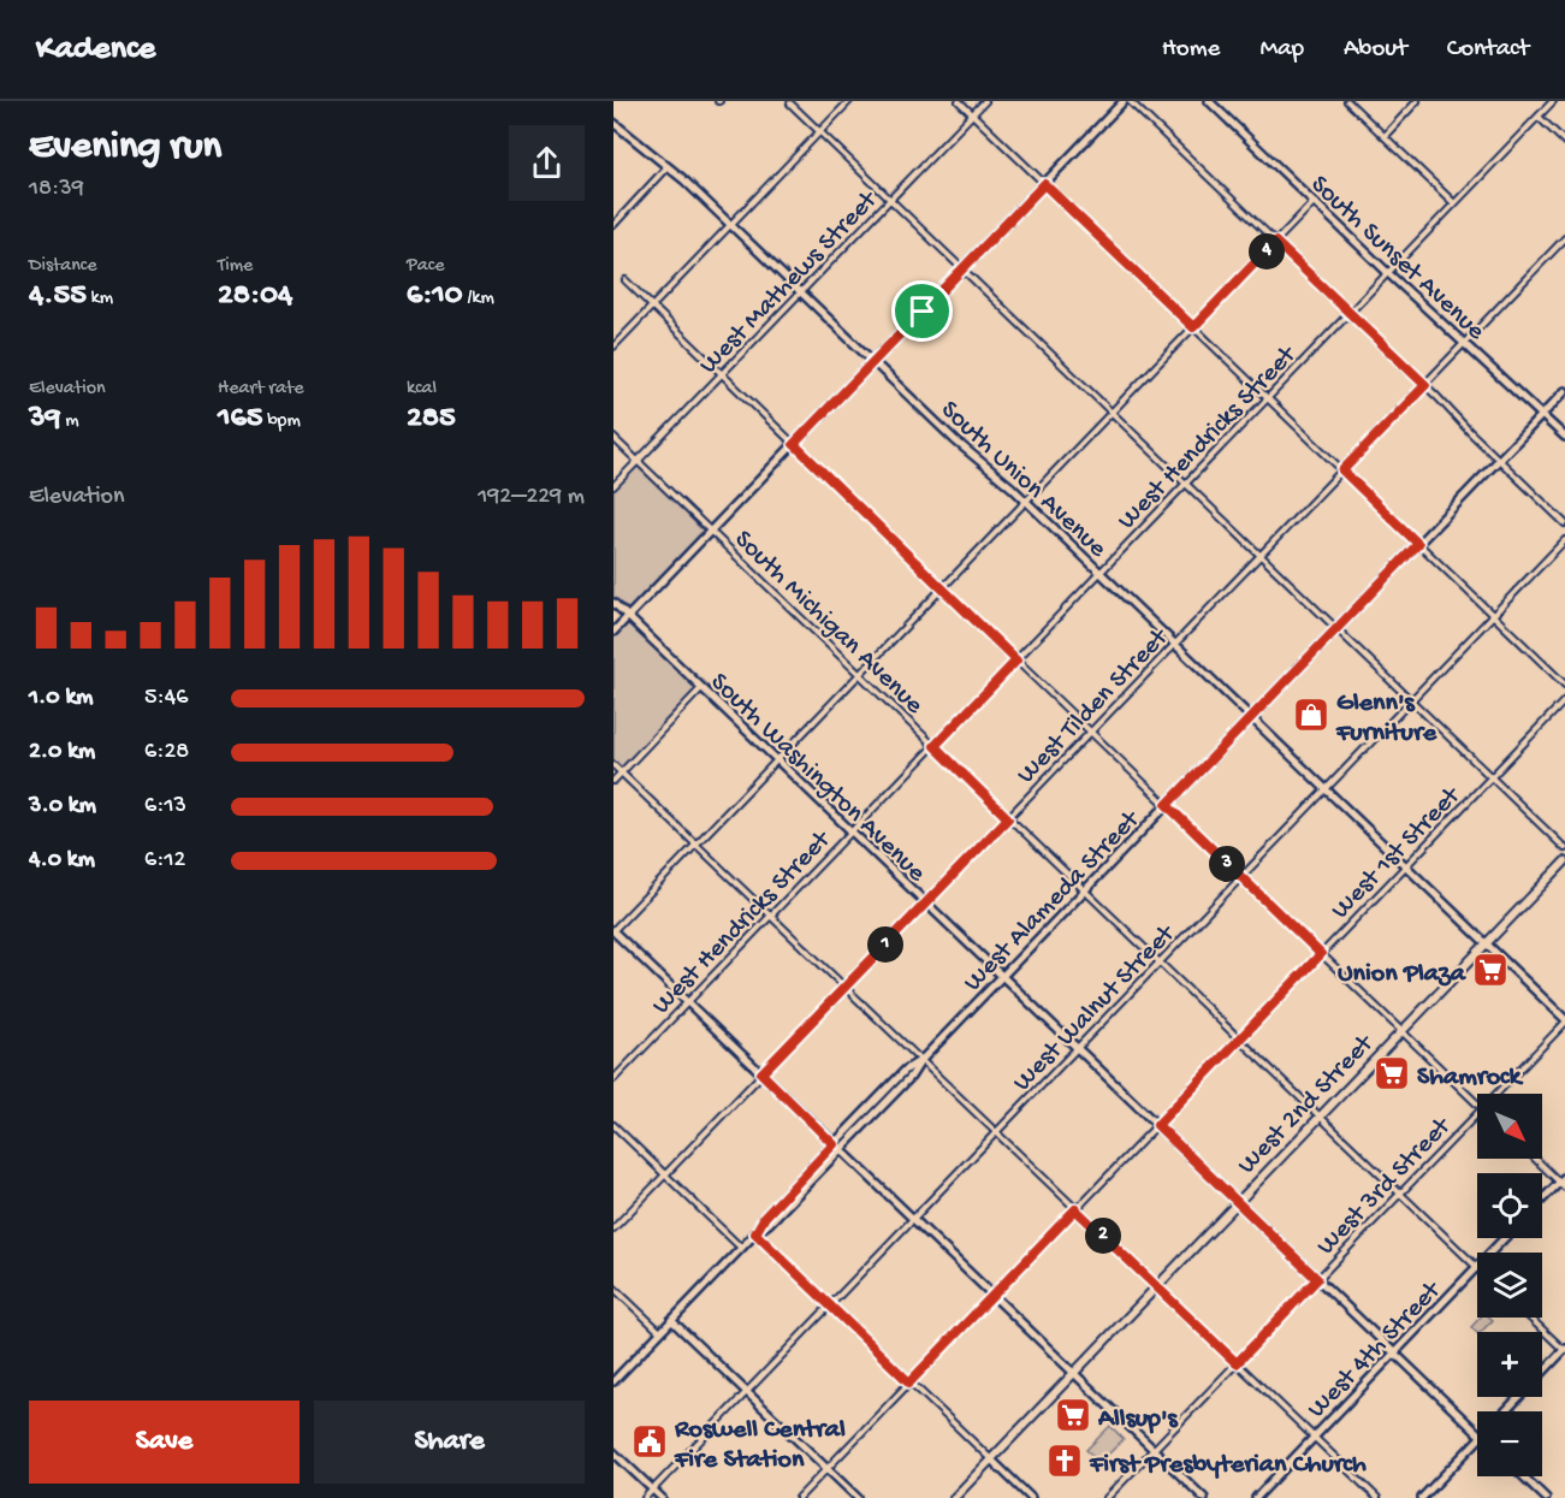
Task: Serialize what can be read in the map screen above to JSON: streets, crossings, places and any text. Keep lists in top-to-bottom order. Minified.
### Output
{"streets":{"main road":["West 2nd Street"],"street":["South Sunset Avenue","West Mathews Street","West Hendricks Street","South Union Avenue","South Michigan Avenue","West Tilden Street","South Washington Avenue","West 1st Street","West Alameda Street","West Walnut Street","West 3rd Street","West 4th Street"]},"crossings":[["South Sunset Avenue","West Hendricks Street"],["South Sunset Avenue","West Tilden Street"],["South Sunset Avenue","West Alameda Street"],["West Mathews Street","South Union Avenue"],["West Mathews Street","South Michigan Avenue"],["West Hendricks Street","South Union Avenue"],["West Hendricks Street","South Michigan Avenue"],["West Hendricks Street","South Washington Avenue"],["South Union Avenue","West Tilden Street"],["South Union Avenue","West 1st Street"],["South Union Avenue","West Alameda Street"],["South Union Avenue","West Walnut Street"],["South Union Avenue","West 2nd Street"],["South Union Avenue","West 3rd Street"],["South Michigan Avenue","West Tilden Street"],["South Michigan Avenue","West 1st Street"],["South Michigan Avenue","West Alameda Street"],["South Michigan Avenue","West Walnut Street"],["South Michigan Avenue","West 2nd Street"],["South Michigan Avenue","West 3rd Street"],["South Michigan Avenue","West 4th Street"],["West Tilden Street","South Washington Avenue"],["South Washington Avenue","West 1st Street"],["South Washington Avenue","West Alameda Street"],["South Washington Avenue","West Walnut Street"],["South Washington Avenue","West 2nd Street"],["South Washington Avenue","West 3rd Street"],["South Washington Avenue","West 4th Street"]],"places":{"shop":["Glenn's Furniture"],"supermarket":["Union Plaza","Shamrock","Allsup's"],"public building":["Roswell Central Fire Station"],"church":["First Presbyterian Church"]},"north":"bottom right","page":{"header":"Kadence","nav":["Home","Map","About","Contact"],"heading":["Evening run","18:39"],"stats":[["Distance","4.55 km"],["Time","28:04"],["Pace","6:10 /km"],["Elevation","39 m"],["Heart rate","165 bpm"],["kcal","285"]],"pins":["4","3","1","2"],"chart":["Elevation","192–229 m"],"list":[{"name":"1.0 km","note":"5:46"},{"name":"2.0 km","note":"6:28"},{"name":"3.0 km","note":"6:13"},{"name":"4.0 km","note":"6:12"}],"map_buttons":["+","−"],"buttons":["Save","Share"]}}
